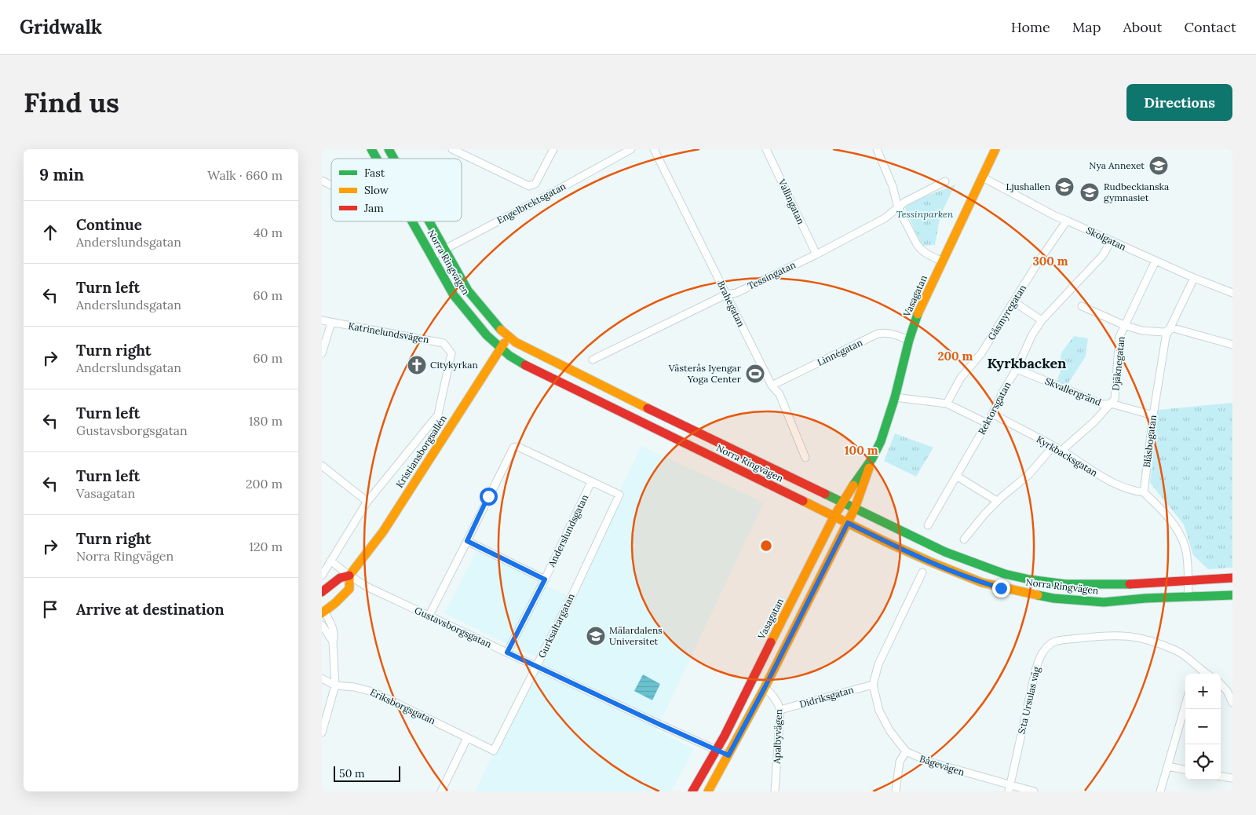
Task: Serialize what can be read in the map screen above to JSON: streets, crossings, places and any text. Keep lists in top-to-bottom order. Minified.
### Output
{"streets":{"main road":["Norra Ringvägen","Vasagatan","Kristiansborgsallén"],"street":["Vallingatan","Engelbrektsgatan","Skolgatan","Tessingatan","Brahegatan","Gåsmyregatan","Katrinelundsvägen","Linnégatan","Djäknegatan","Skvallergränd","Rektorsgatan","Blåsbogatan","Kyrkbacksgatan","Anderslundsgatan","Gurksaltargatan","Gustavsborgsgatan","Didriksgatan","S:ta Ursulas väg","Eriksborgsgatan","Apalbyvägen","Bågevägen"]},"crossings":[["Vallingatan","Tessingatan"],["Engelbrektsgatan","Norra Ringvägen"],["Skolgatan","Vasagatan"],["Skolgatan","Gåsmyregatan"],["Skolgatan","Djäknegatan"],["Skolgatan","Rektorsgatan"],["Skolgatan","Blåsbogatan"],["Norra Ringvägen","Vasagatan"],["Norra Ringvägen","Kristiansborgsallén"],["Tessingatan","Brahegatan"],["Vasagatan","Linnégatan"],["Vasagatan","Gustavsborgsgatan"],["Vasagatan","Apalbyvägen"],["Brahegatan","Linnégatan"],["Katrinelundsvägen","Kristiansborgsallén"],["Djäknegatan","Skvallergränd"],["Djäknegatan","Kyrkbacksgatan"],["Skvallergränd","Rektorsgatan"],["Skvallergränd","Blåsbogatan"],["Rektorsgatan","Kyrkbacksgatan"],["Blåsbogatan","Kyrkbacksgatan"],["Kristiansborgsallén","Gustavsborgsgatan"],["Anderslundsgatan","Gurksaltargatan"],["Anderslundsgatan","Gustavsborgsgatan"],["Gurksaltargatan","Gustavsborgsgatan"],["Gurksaltargatan","Eriksborgsgatan"],["Didriksgatan","Apalbyvägen"],["Didriksgatan","Bågevägen"],["S:ta Ursulas väg","Bågevägen"]],"districts":["Kyrkbacken"],"parks":["Tessinparken"],"places":{"school or university":["Nya Annexet","Ljushallen","Rudbeckianska gymnasiet","Mälardalens Universitet"],"church":["Citykyrkan"],"sports":["Västerås Iyengar Yoga Center"]},"legend":["Fast","Slow","Jam"],"scale_bar":"50 m","page":{"header":"Gridwalk","nav":["Home","Map","About","Contact"],"buttons":"Directions","title":"Find us","heading":["9 min","Walk · 660 m"],"list":[["Continue","Anderslundsgatan","40 m"],["Turn left","Anderslundsgatan","60 m"],["Turn right","Anderslundsgatan","60 m"],["Turn left","Gustavsborgsgatan","180 m"],["Turn left","Vasagatan","200 m"],["Turn right","Norra Ringvägen","120 m"],"Arrive at destination"],"map_buttons":["+","−"],"scale":"50 m"},"rings":["300 m","200 m","100 m"]}
